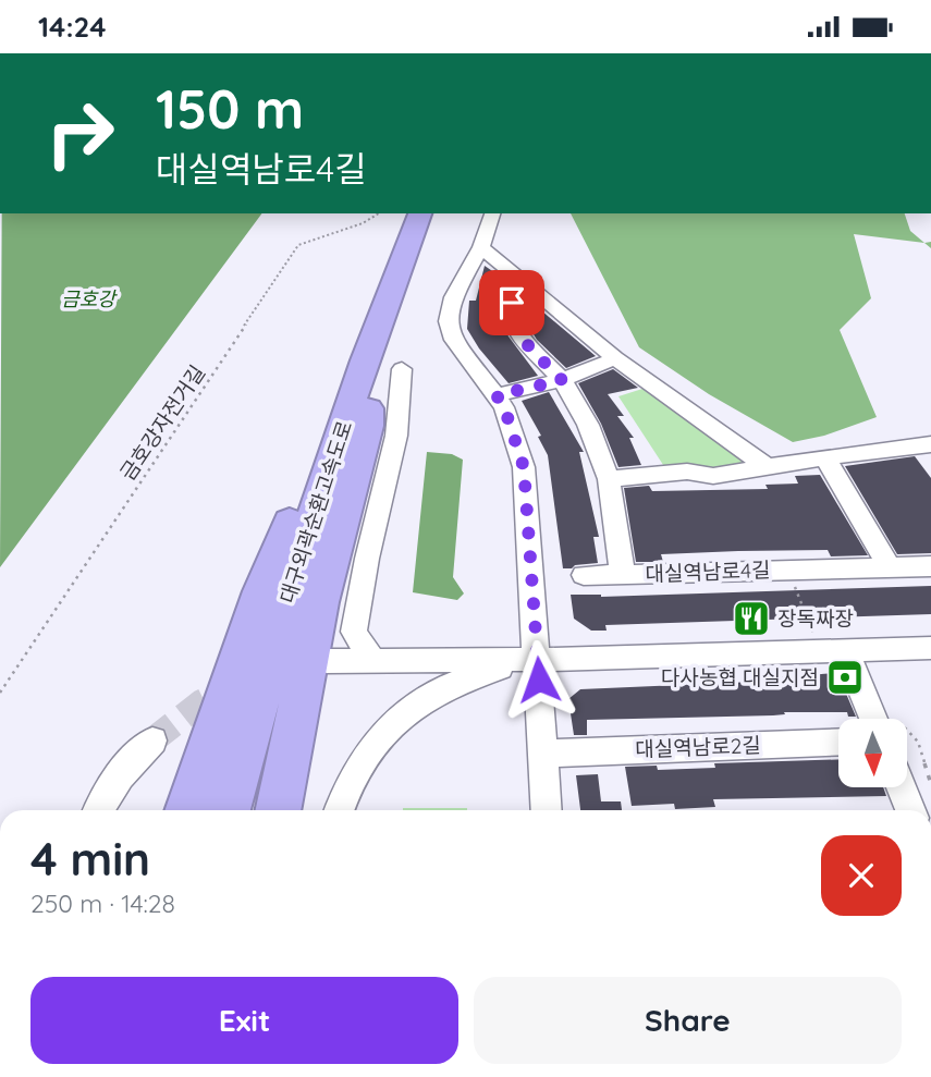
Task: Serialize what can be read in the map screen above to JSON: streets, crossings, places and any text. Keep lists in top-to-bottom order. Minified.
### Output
{"streets":{"highway":["대구외곽순환고속도로"],"street":["대실역남로4길","대실역남로2길"],"path":["금호강자전거길"]},"water":["금호강"],"places":{"restaurant":["장독짜장"],"bank":["다사농협 대실지점"]},"north":"bottom","page":{"status":"14:24","turn":["150 m","대실역남로4길"],"heading":["4 min","250 m · 14:28"],"buttons":["Exit","Share"]}}
